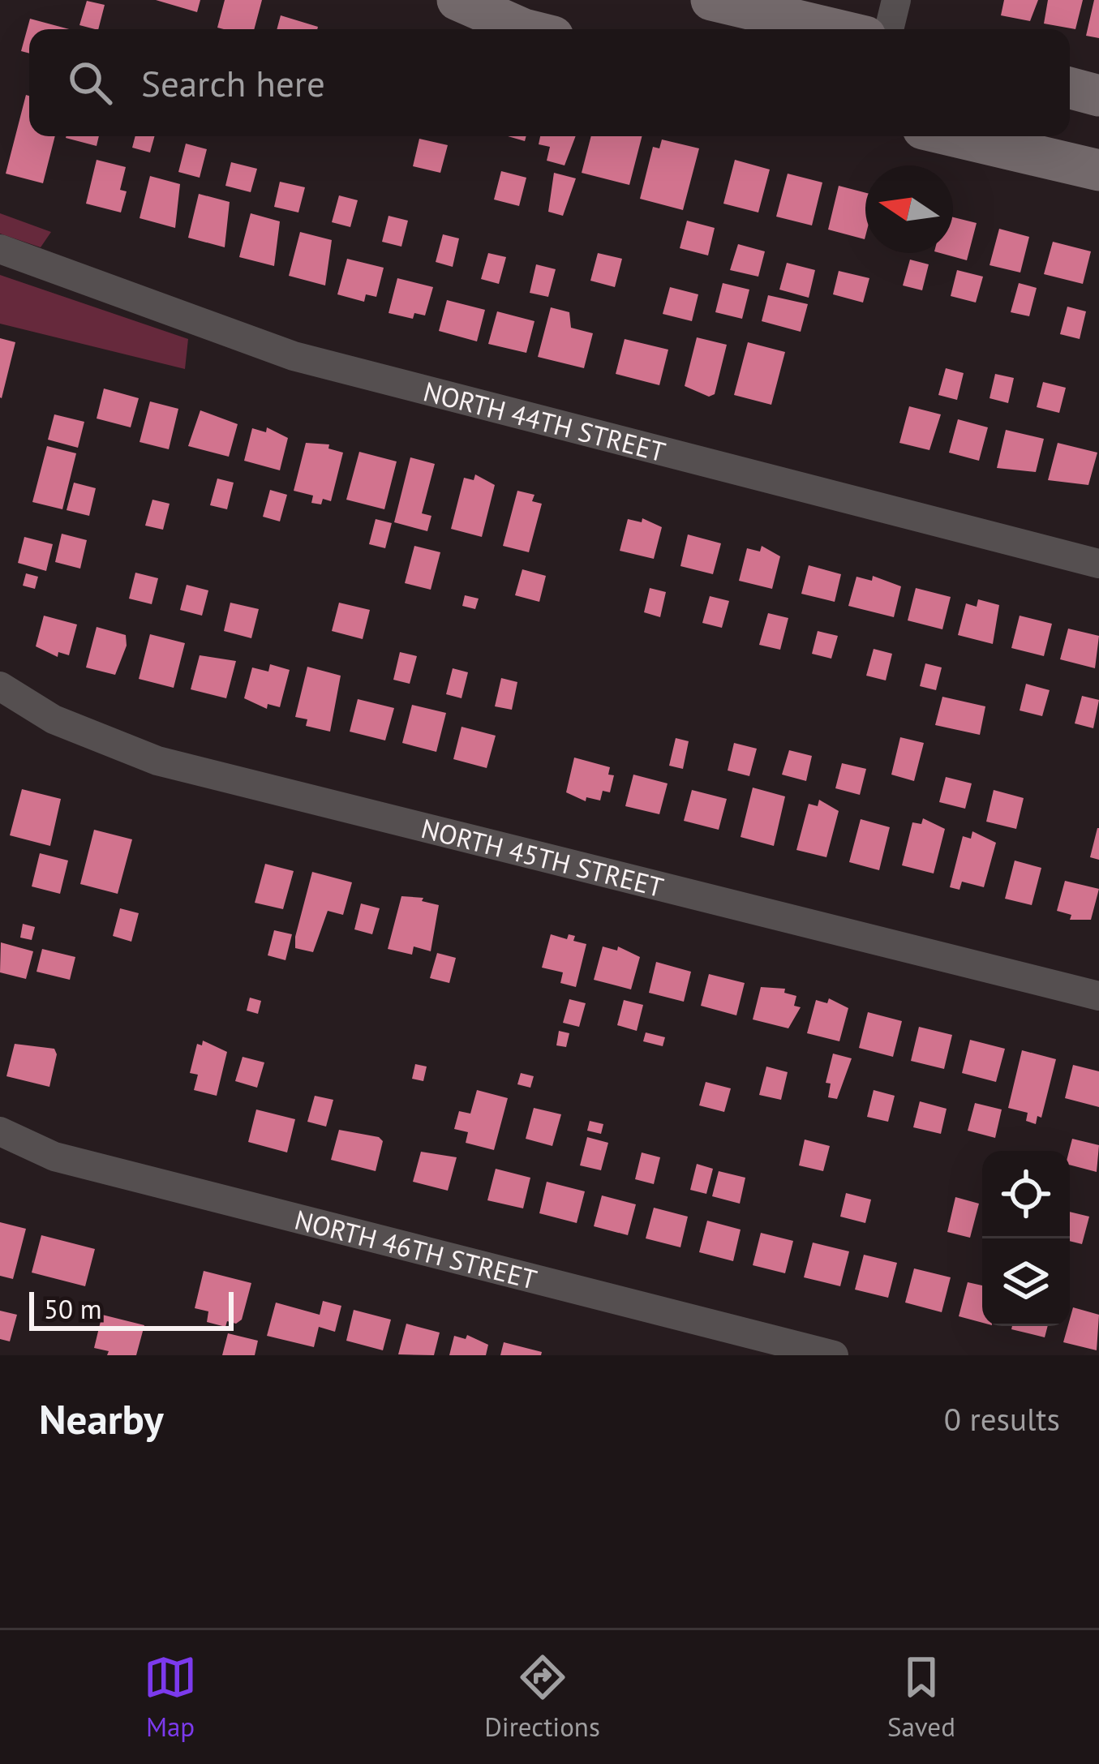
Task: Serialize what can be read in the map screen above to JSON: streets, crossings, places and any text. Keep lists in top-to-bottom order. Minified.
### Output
{"streets":{"street":["NORTH 44TH STREET","NORTH 45TH STREET","NORTH 46TH STREET"]},"scale_bar":"50 m","north":"left","page":{"search":"Search here","scale":"50 m","heading":["Nearby","0 results"],"nav":["Map","Directions","Saved"]}}
